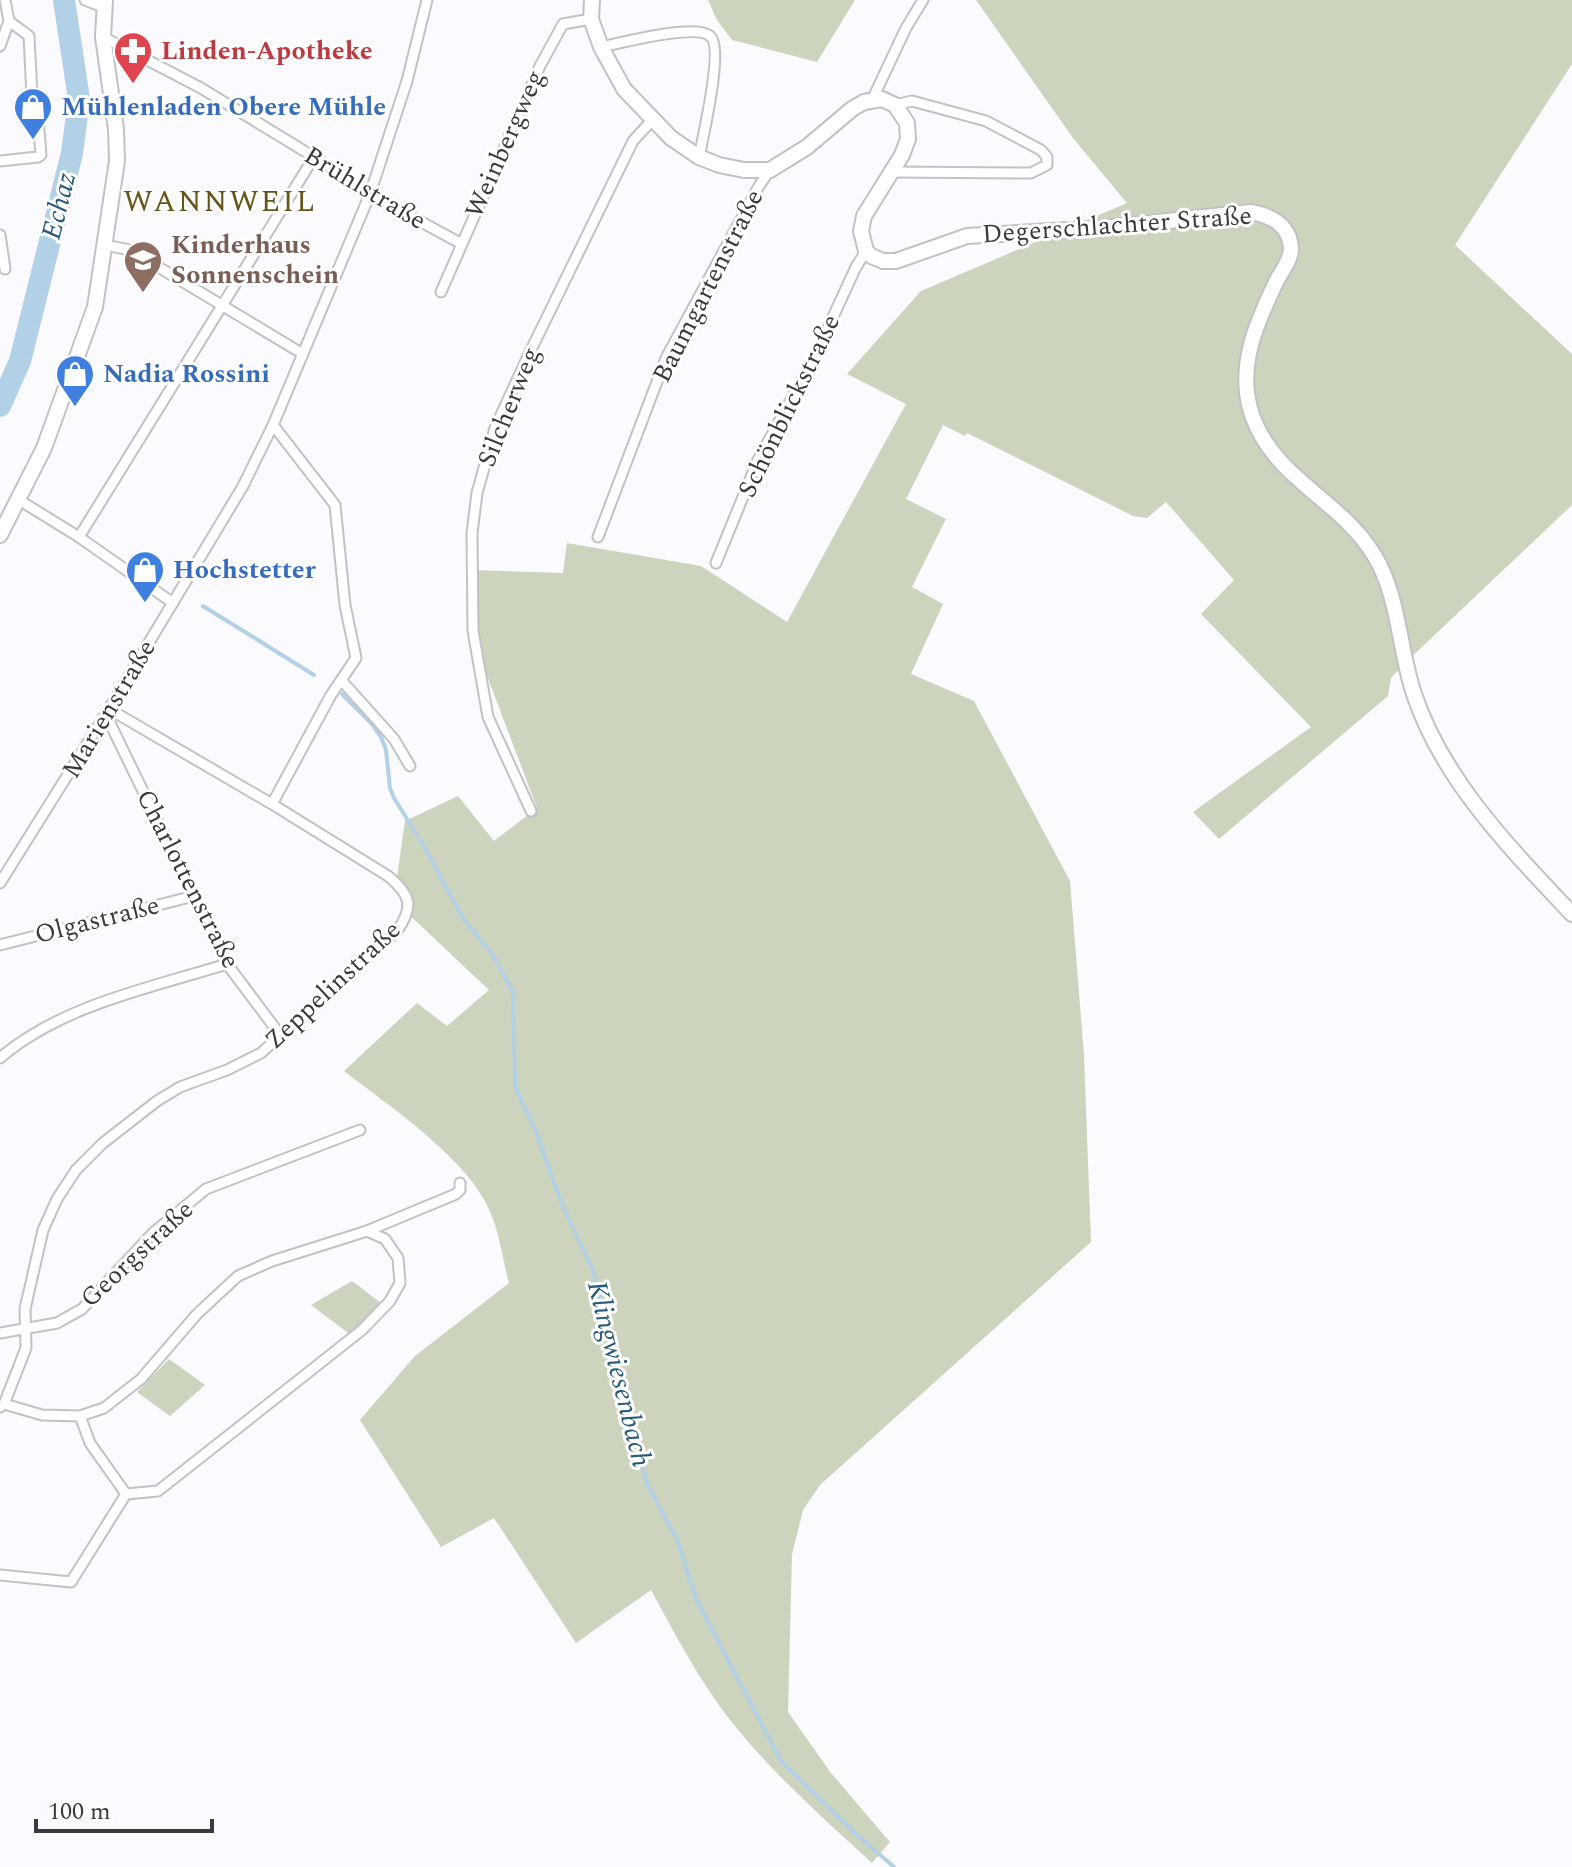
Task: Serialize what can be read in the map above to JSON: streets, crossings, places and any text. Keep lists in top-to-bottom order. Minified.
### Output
{"streets":{"street":["Weinbergweg","Brühlstraße","Degerschlachter Straße","Baumgartenstraße","Schönblickstraße","Silcherweg","Marienstraße","Charlottenstraße","Olgastraße","Zeppelinstraße","Georgstraße"]},"crossings":[["Weinbergweg","Brühlstraße"],["Brühlstraße","Marienstraße"],["Degerschlachter Straße","Schönblickstraße"],["Marienstraße","Charlottenstraße"],["Marienstraße","Zeppelinstraße"],["Charlottenstraße","Olgastraße"],["Charlottenstraße","Zeppelinstraße"],["Zeppelinstraße","Georgstraße"]],"districts":["WANNWEIL"],"water":["Echaz","Klingwiesenbach"],"places":{"pharmacy":["Linden-Apotheke"],"shop":["Mühlenladen Obere Mühle","Nadia Rossini","Hochstetter"],"school or university":["Kinderhaus Sonnenschein"]},"scale_bar":"100 m"}
